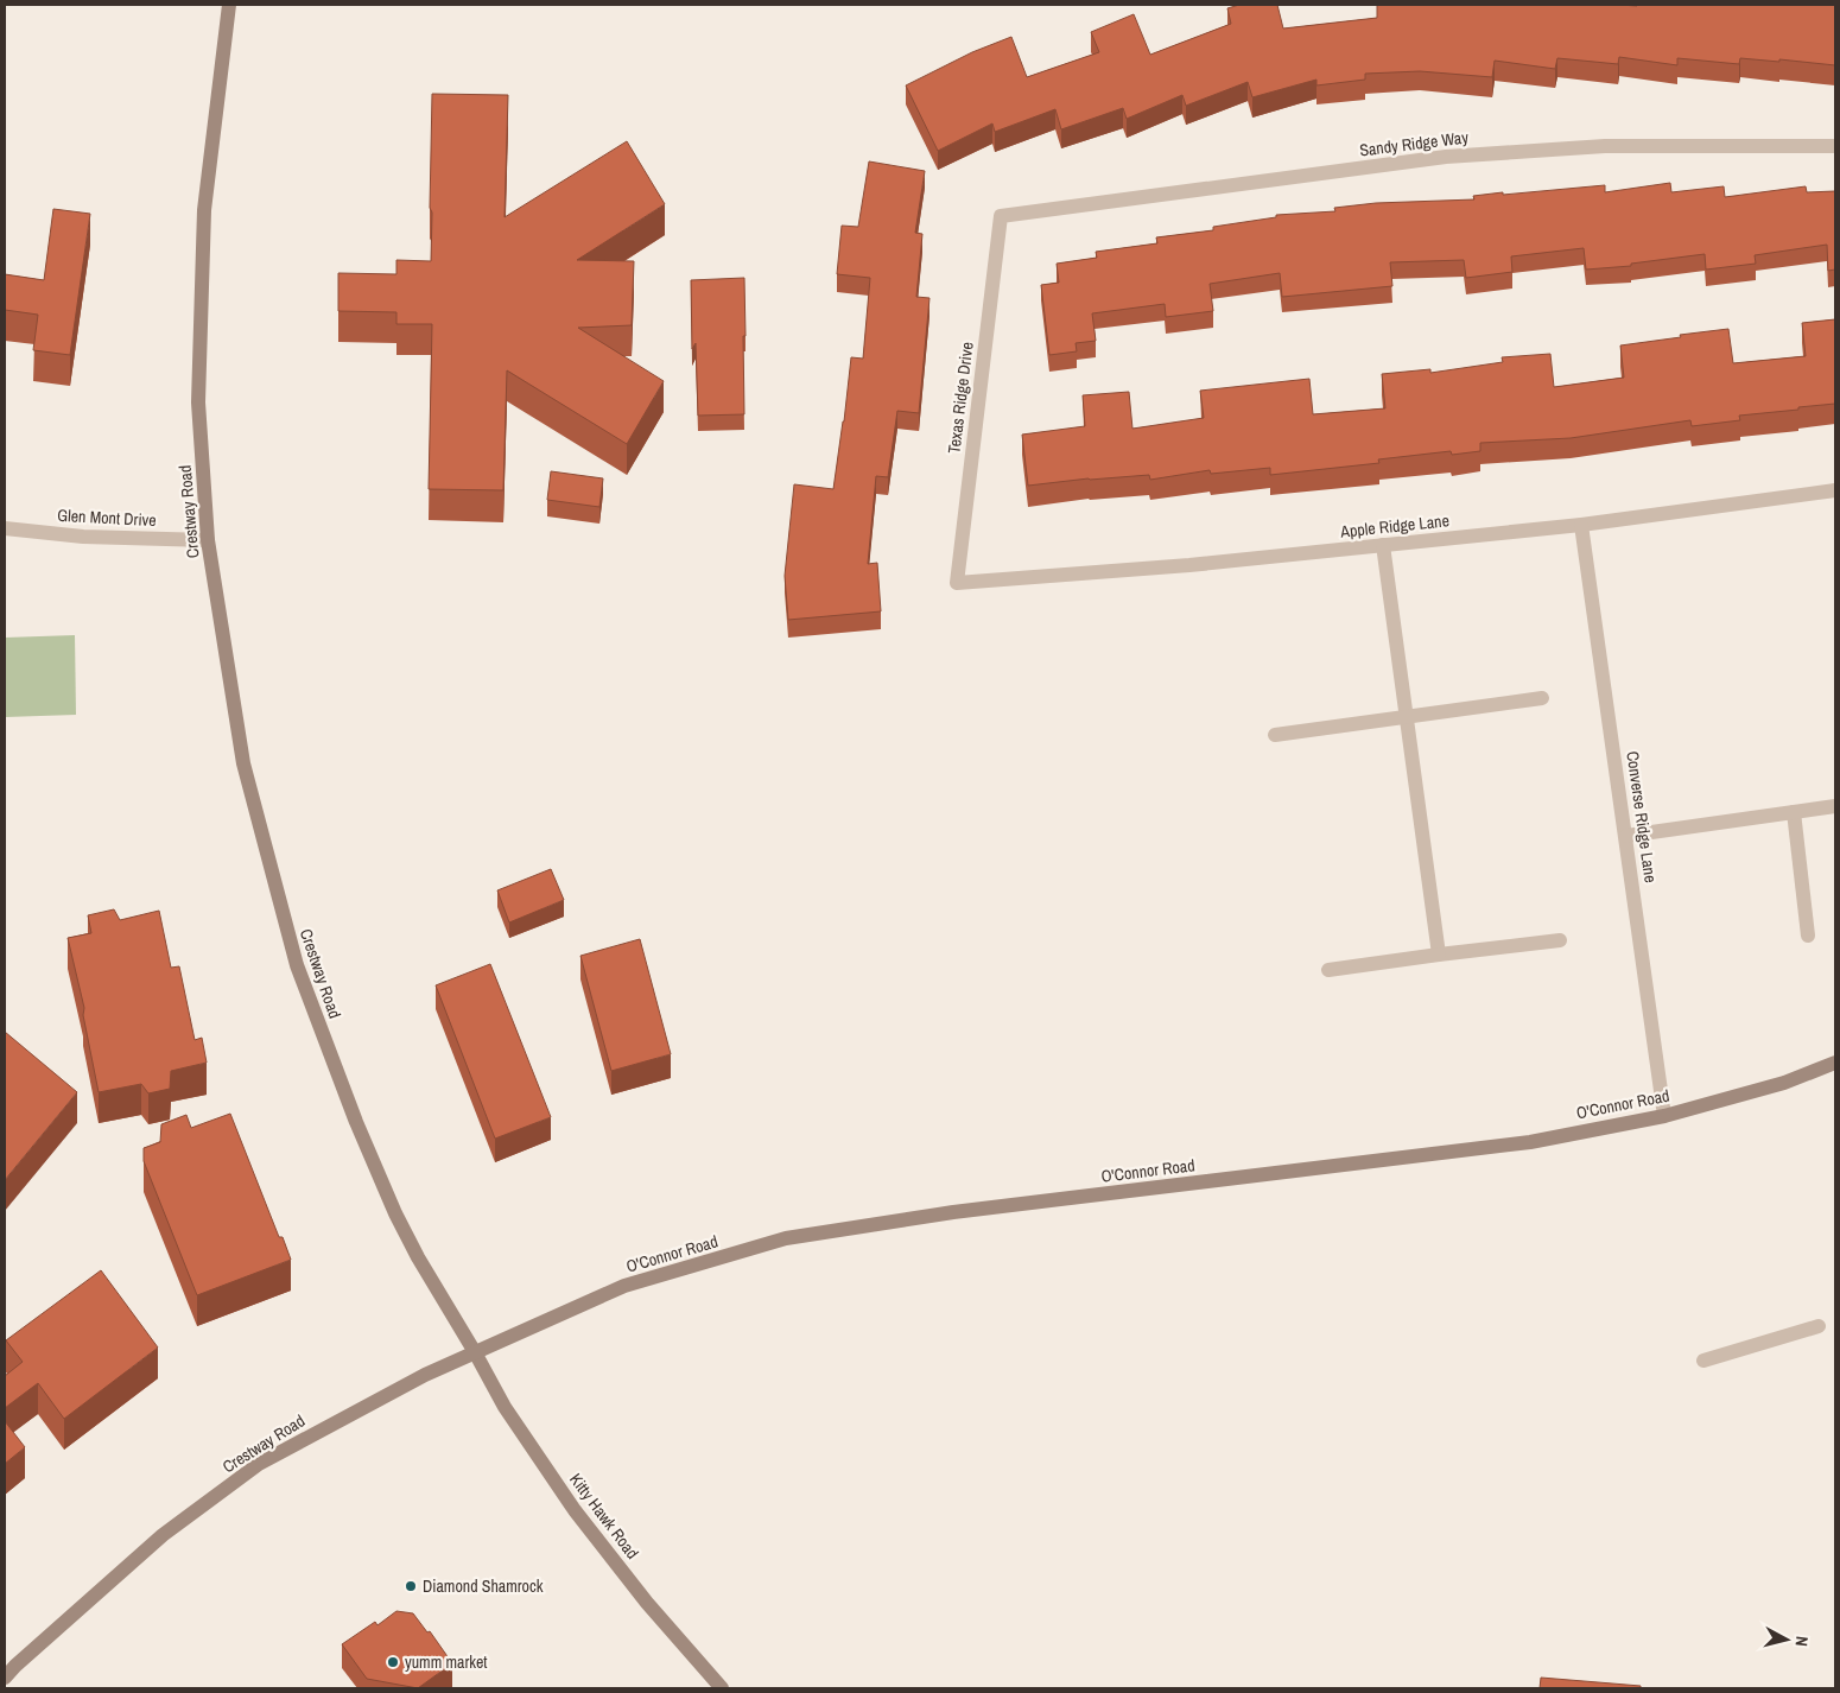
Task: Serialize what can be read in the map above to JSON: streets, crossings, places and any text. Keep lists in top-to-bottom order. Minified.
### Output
{"streets":{"main road":["Crestway Road","O'Connor Road","Kitty Hawk Road"],"street":["Sandy Ridge Way","Texas Ridge Drive","Glen Mont Drive","Apple Ridge Lane","Converse Ridge Lane"]},"crossings":[["Sandy Ridge Way","Texas Ridge Drive"],["Texas Ridge Drive","Apple Ridge Lane"],["Crestway Road","Glen Mont Drive"],["Crestway Road","O'Connor Road"],["Crestway Road","Kitty Hawk Road"],["Apple Ridge Lane","Converse Ridge Lane"],["Converse Ridge Lane","O'Connor Road"],["O'Connor Road","Kitty Hawk Road"]],"places":["Diamond Shamrock","yumm market"],"north":"right"}
